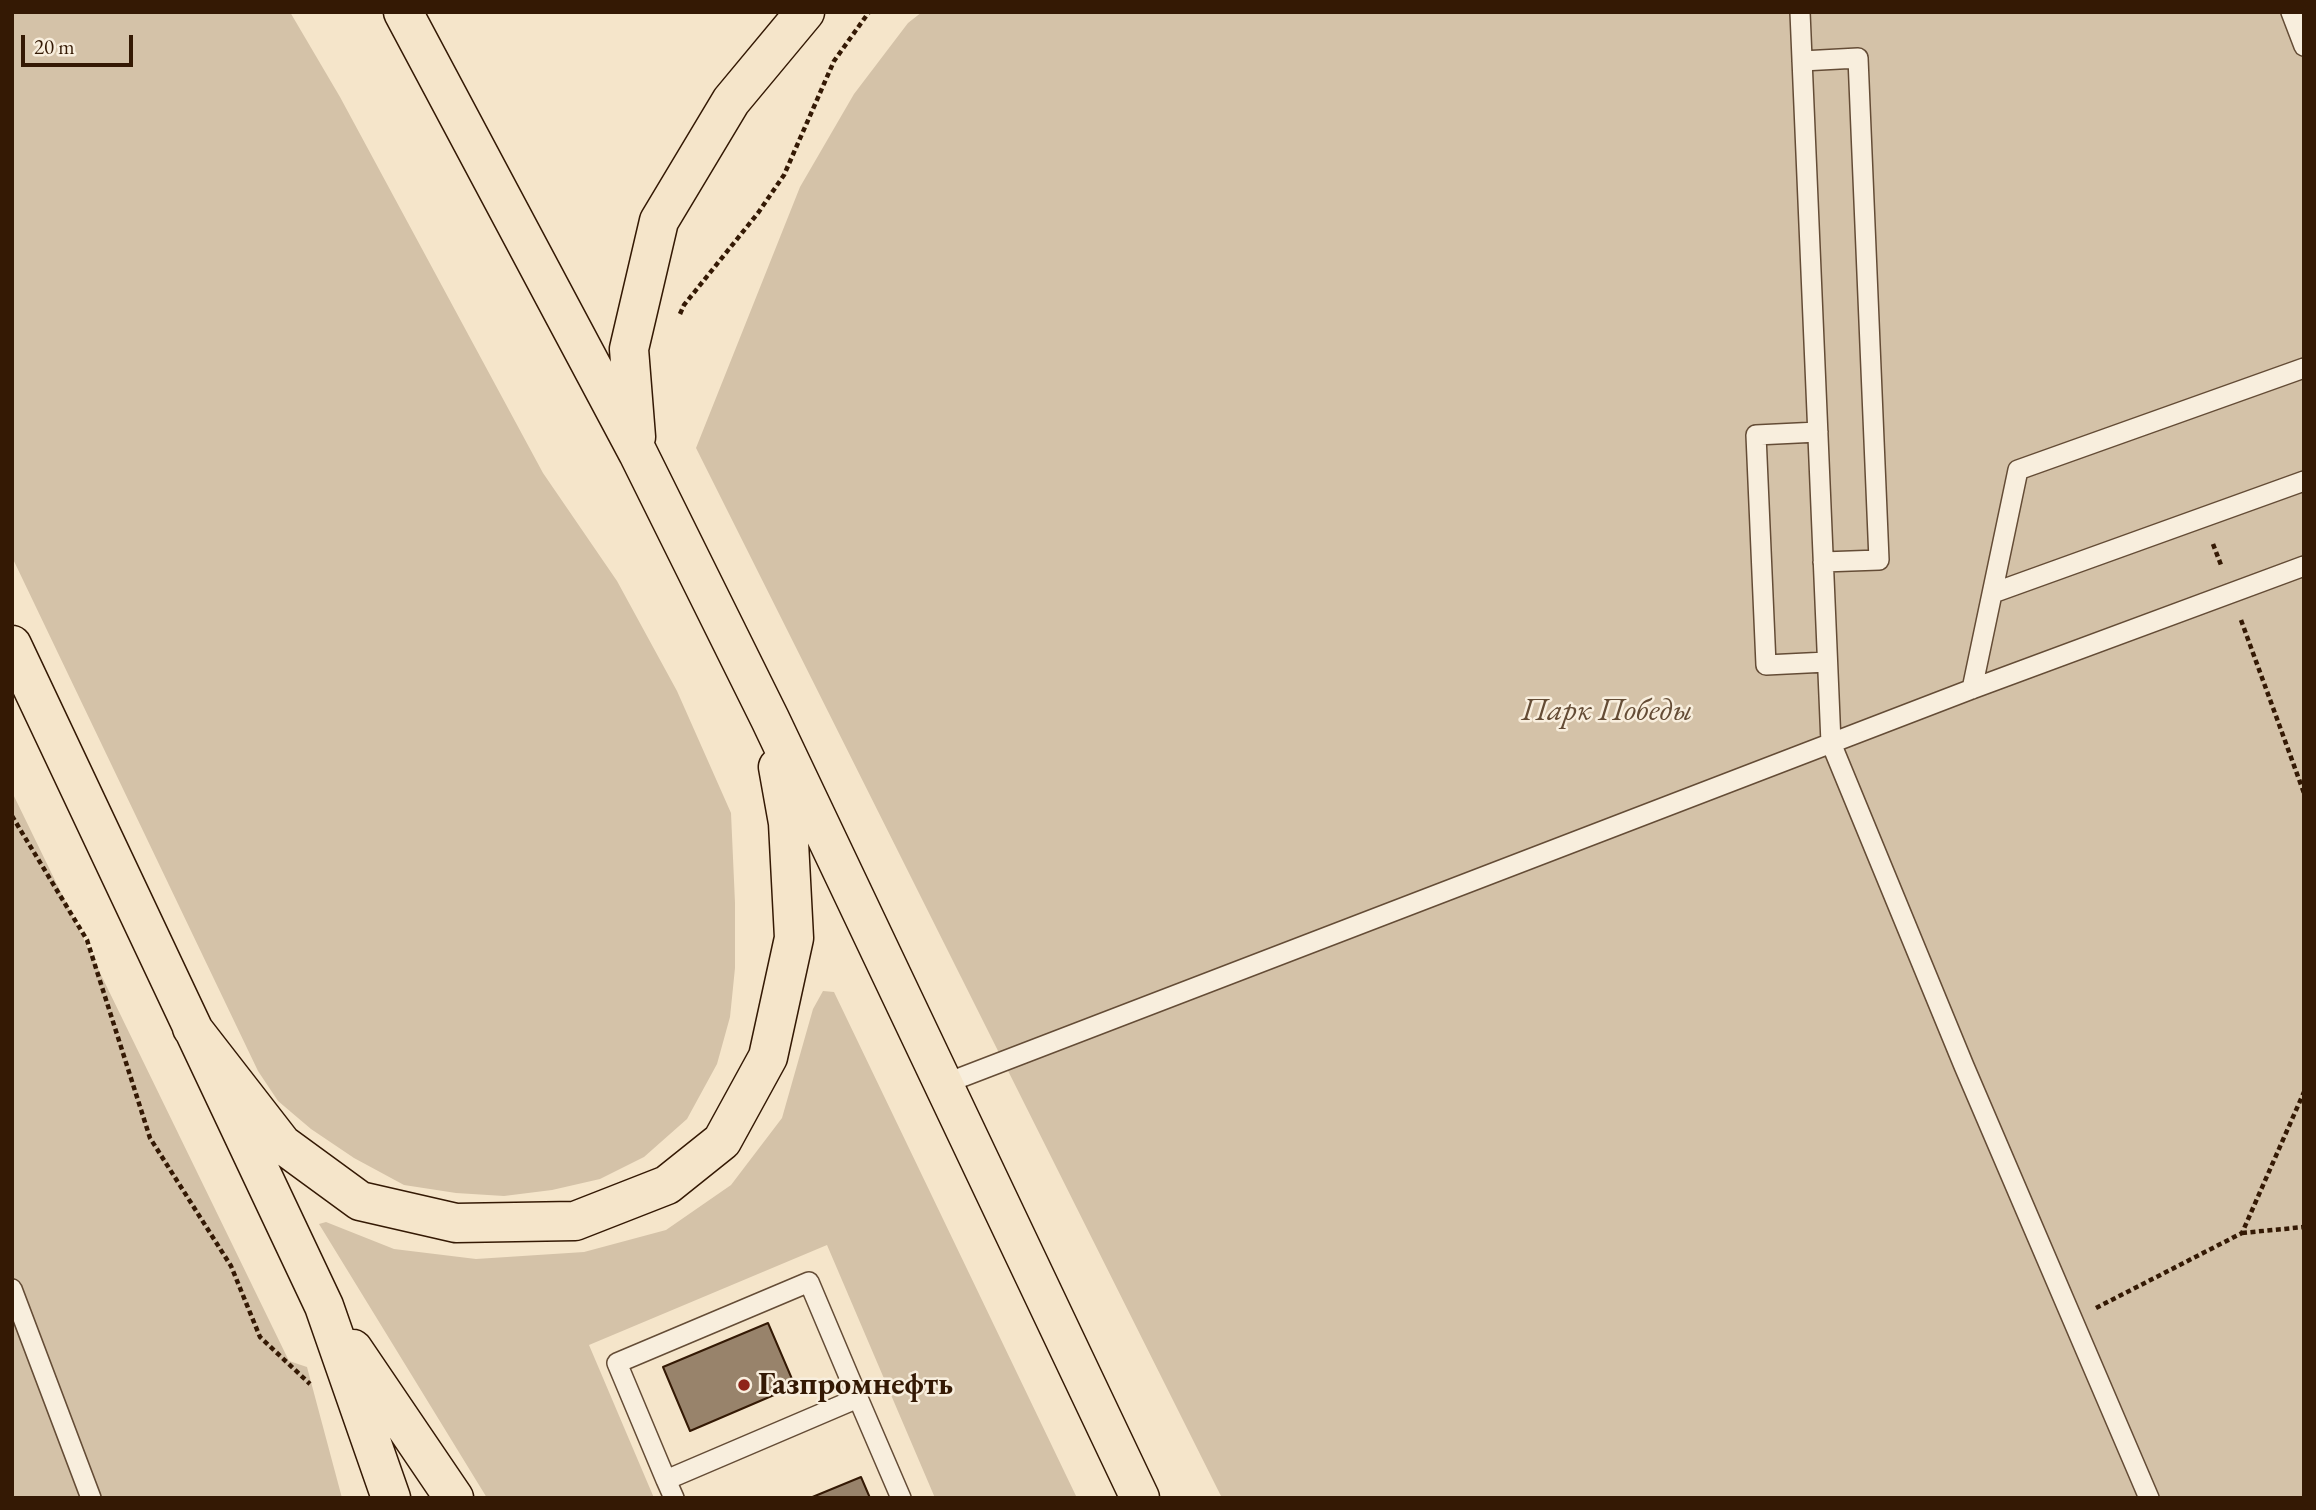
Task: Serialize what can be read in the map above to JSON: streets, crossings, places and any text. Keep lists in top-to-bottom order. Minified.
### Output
{"parks":["Парк Победы"],"places":["Газпромнефть"],"scale_bar":"20 m"}
